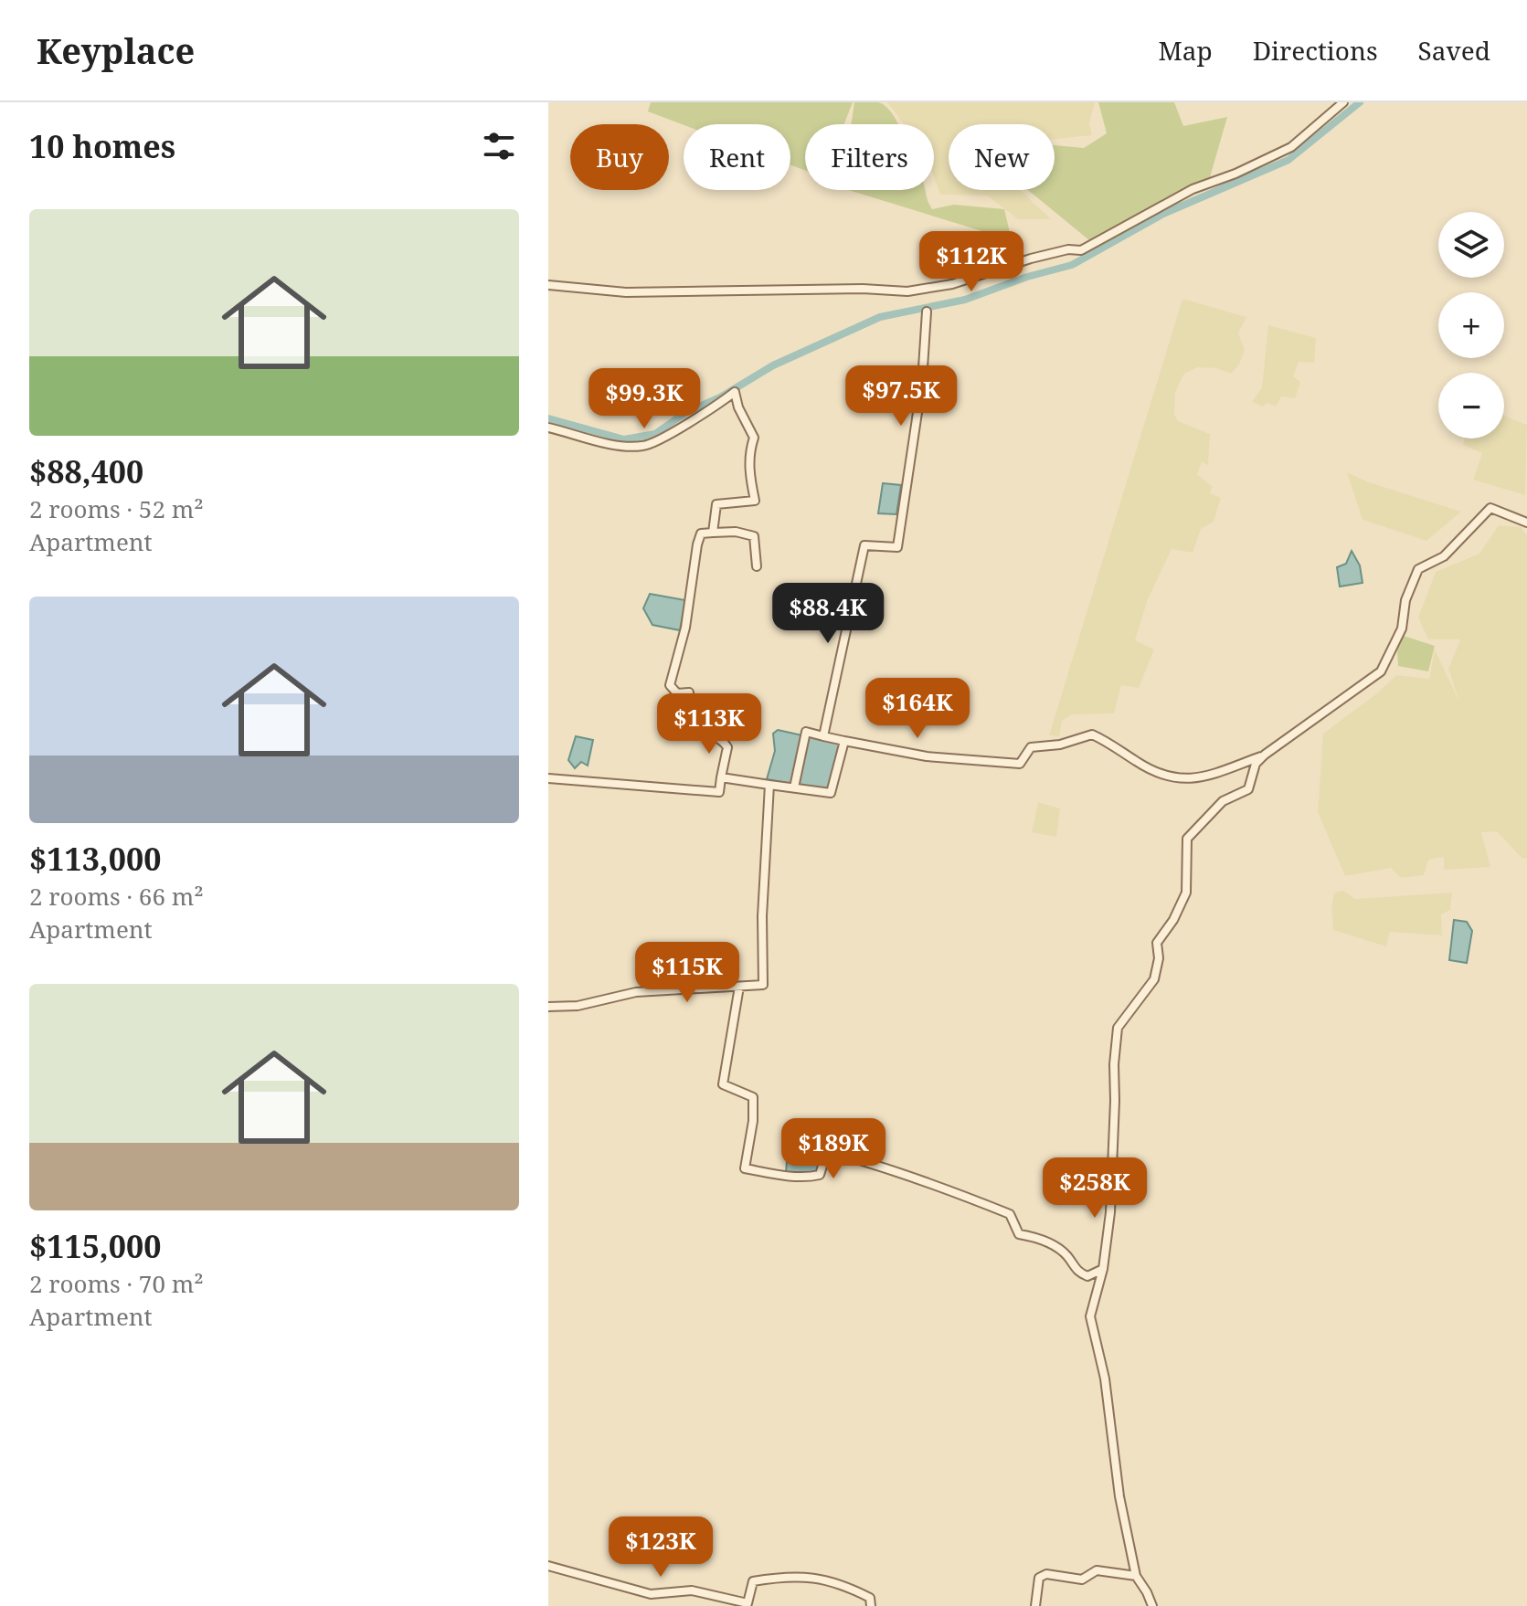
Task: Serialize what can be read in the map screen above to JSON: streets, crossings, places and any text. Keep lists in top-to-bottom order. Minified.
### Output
{"page":{"header":"Keyplace","nav":["Map","Directions","Saved"],"heading":"10 homes","chip":["Buy","Rent","Filters","New"],"list":[{"name":"$88,400","note":"2 rooms · 52 m² · Apartment"},{"name":"$113,000","note":"2 rooms · 66 m² · Apartment"},{"name":"$115,000","note":"2 rooms · 70 m² · Apartment"}],"map_buttons":["+","−"],"price":["$112K","$97.5K","$99.3K","$88.4K","$164K","$113K","$115K","$189K","$258K","$123K"]}}
